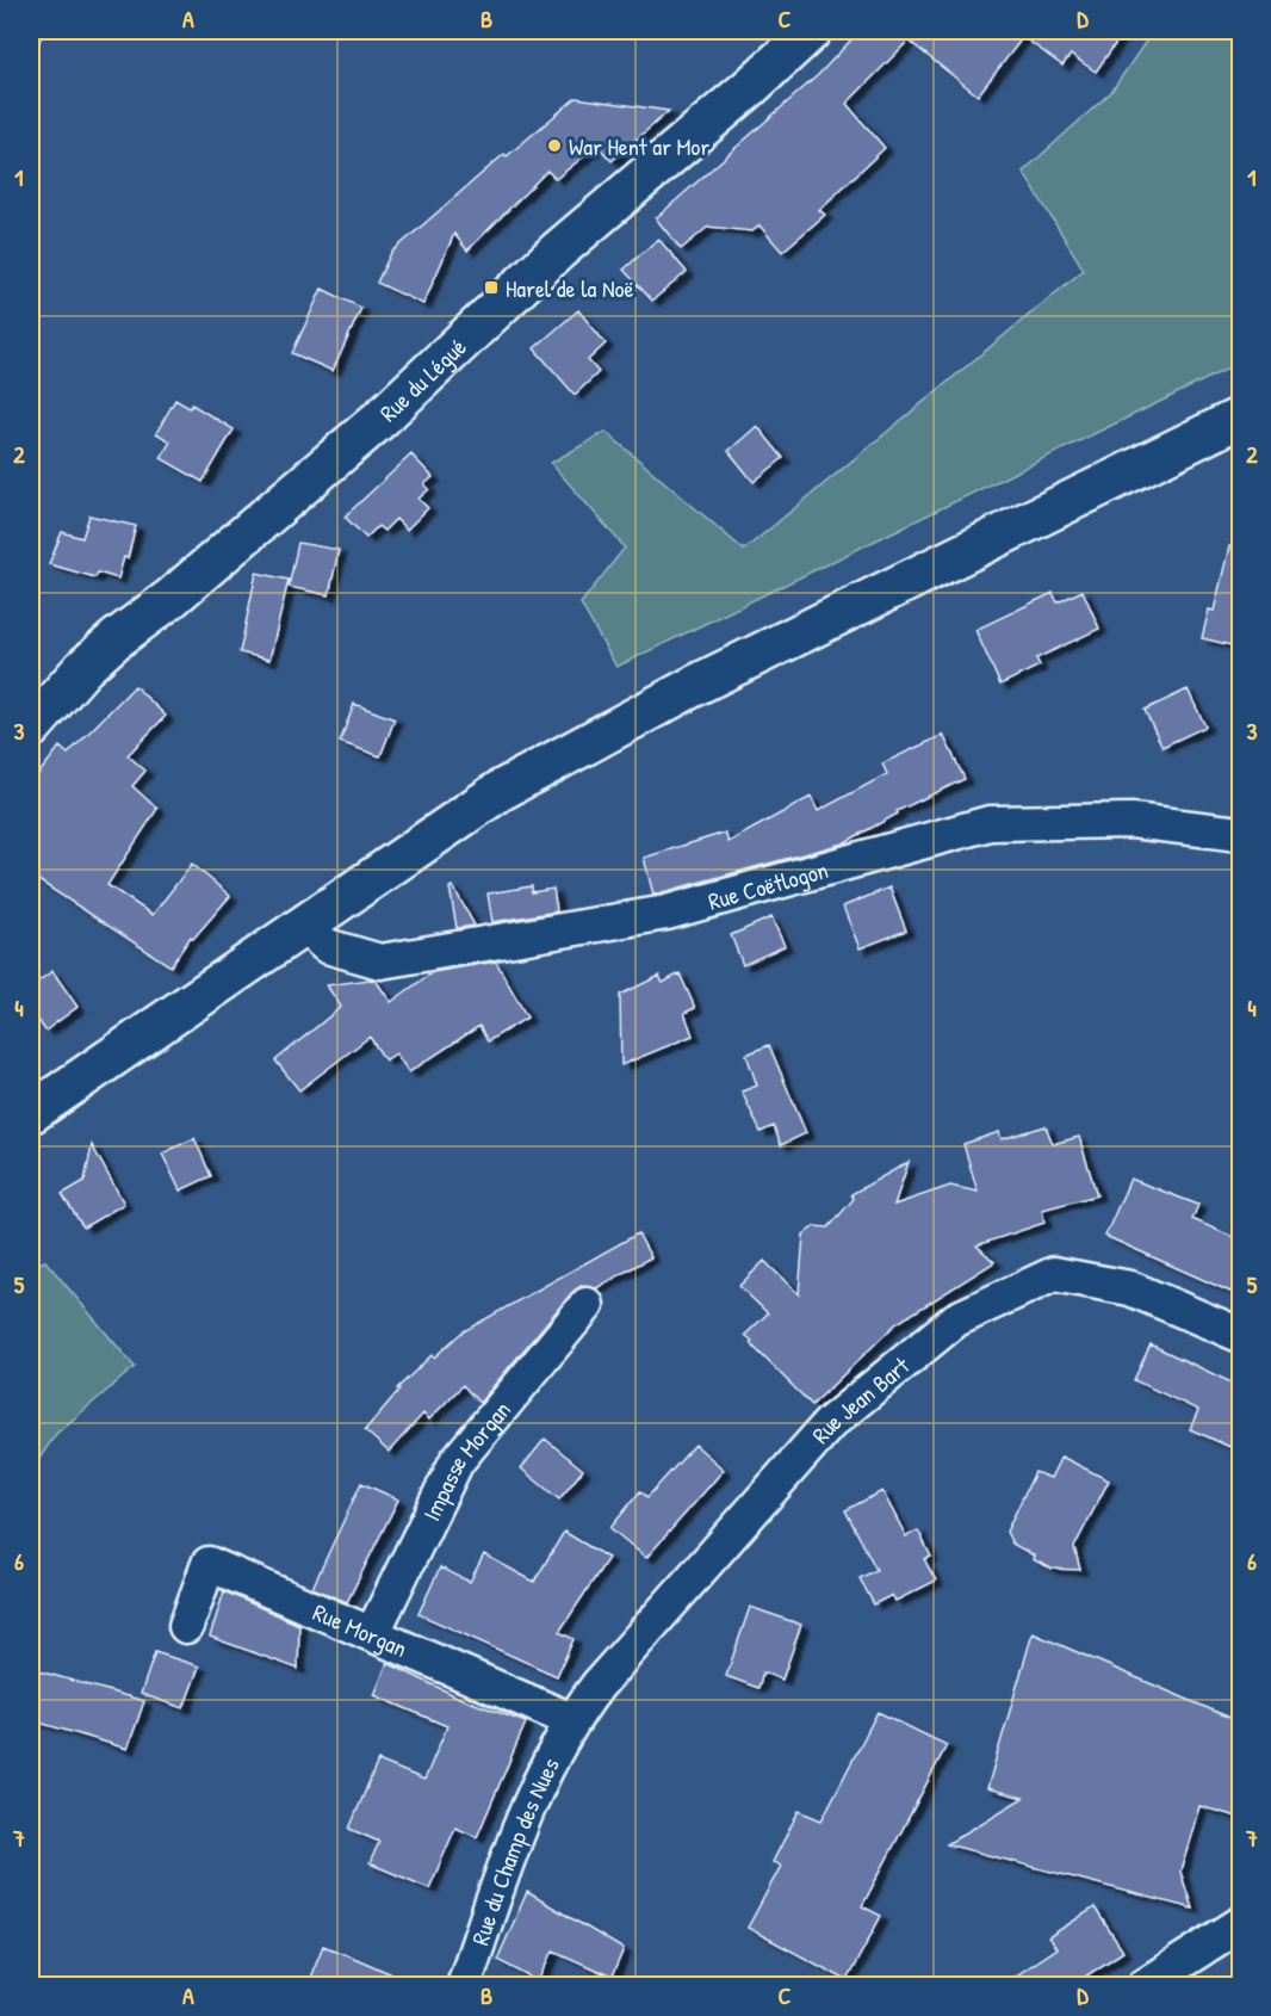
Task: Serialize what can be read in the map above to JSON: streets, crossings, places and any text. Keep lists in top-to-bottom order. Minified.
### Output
{"streets":{"main road":["Rue du Légué"],"street":["Rue Coëtlogon","Rue Jean Bart","Impasse Morgan","Rue Morgan","Rue du Champ des Nues"]},"crossings":[["Rue Jean Bart","Rue Morgan"],["Rue Jean Bart","Rue du Champ des Nues"],["Impasse Morgan","Rue Morgan"],["Rue Morgan","Rue du Champ des Nues"]],"places":{"other":["War Hent ar Mor"],"transit":["Harel de la Noë"]},"grid":{"columns":["A","B","C","D"],"rows":["1","2","3","4","5","6","7"]}}
